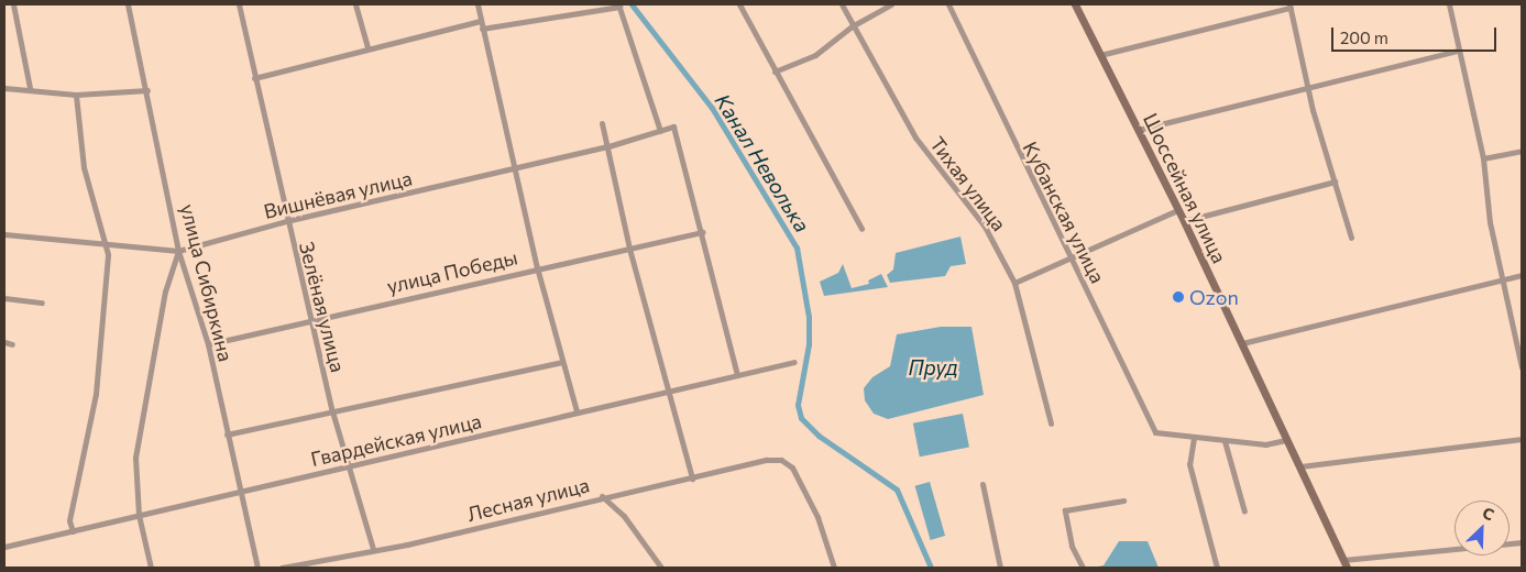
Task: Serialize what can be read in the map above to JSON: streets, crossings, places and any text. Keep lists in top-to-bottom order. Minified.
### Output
{"streets":{"main road":["Шоссейная улица"],"street":["Тихая улица","Вишнёвая улица","Кубанская улица","улица Победы","улица Сибиркина","Зелёная улица","Гвардейская улица","Лесная улица"]},"crossings":[["Вишнёвая улица","улица Победы"],["Вишнёвая улица","улица Сибиркина"],["Вишнёвая улица","Зелёная улица"],["улица Победы","улица Сибиркина"],["улица Победы","Зелёная улица"],["улица Сибиркина","Гвардейская улица"],["Зелёная улица","Гвардейская улица"],["Зелёная улица","Лесная улица"]],"water":["Канал Неволька","Пруд"],"places":["Ozon"],"scale_bar":"200 m","north":"top right"}
